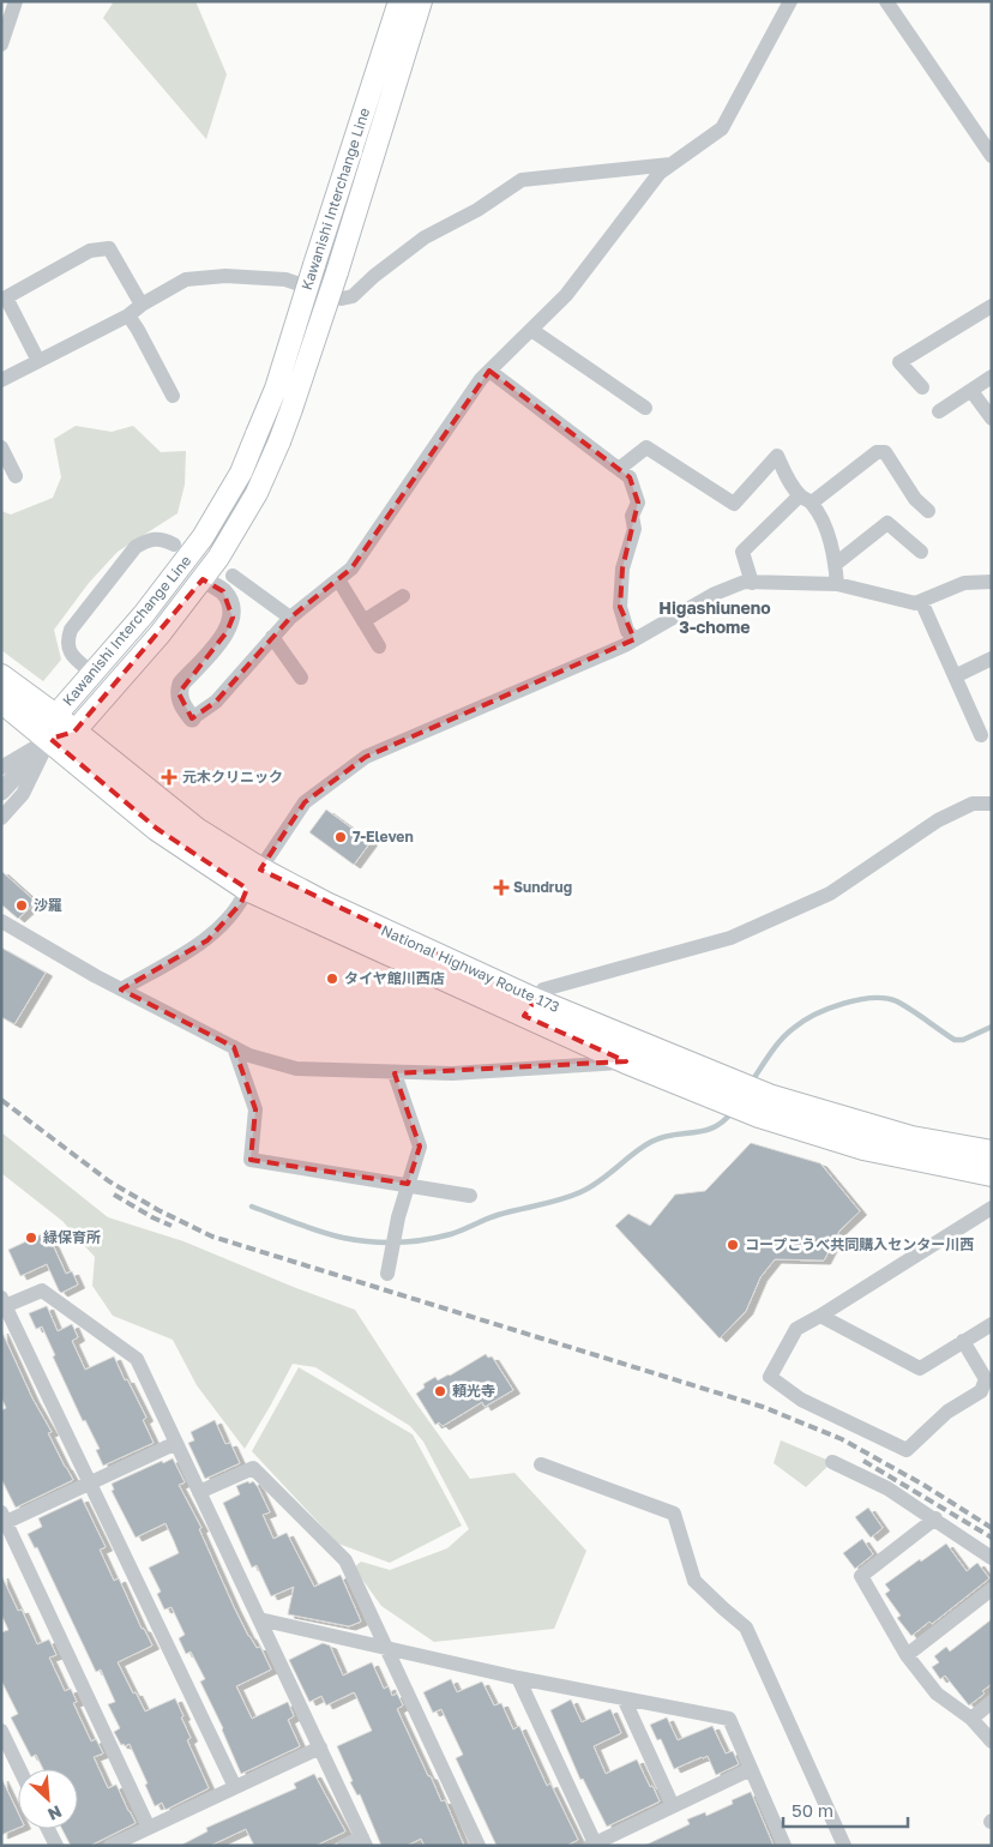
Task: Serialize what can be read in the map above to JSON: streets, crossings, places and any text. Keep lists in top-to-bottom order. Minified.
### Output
{"streets":{"highway":["National Highway Route 173"],"main road":["Kawanishi Interchange Line"]},"crossings":[["Kawanishi Interchange Line","National Highway Route 173"]],"districts":["Higashiuneno 3-chome"],"places":{"health":["元木クリニック","Sundrug"],"other":["7-Eleven","沙羅","タイヤ館川西店","緑保育所","コープこうべ共同購入センター川西","頼光寺"]},"scale_bar":"50 m","north":"bottom right"}
